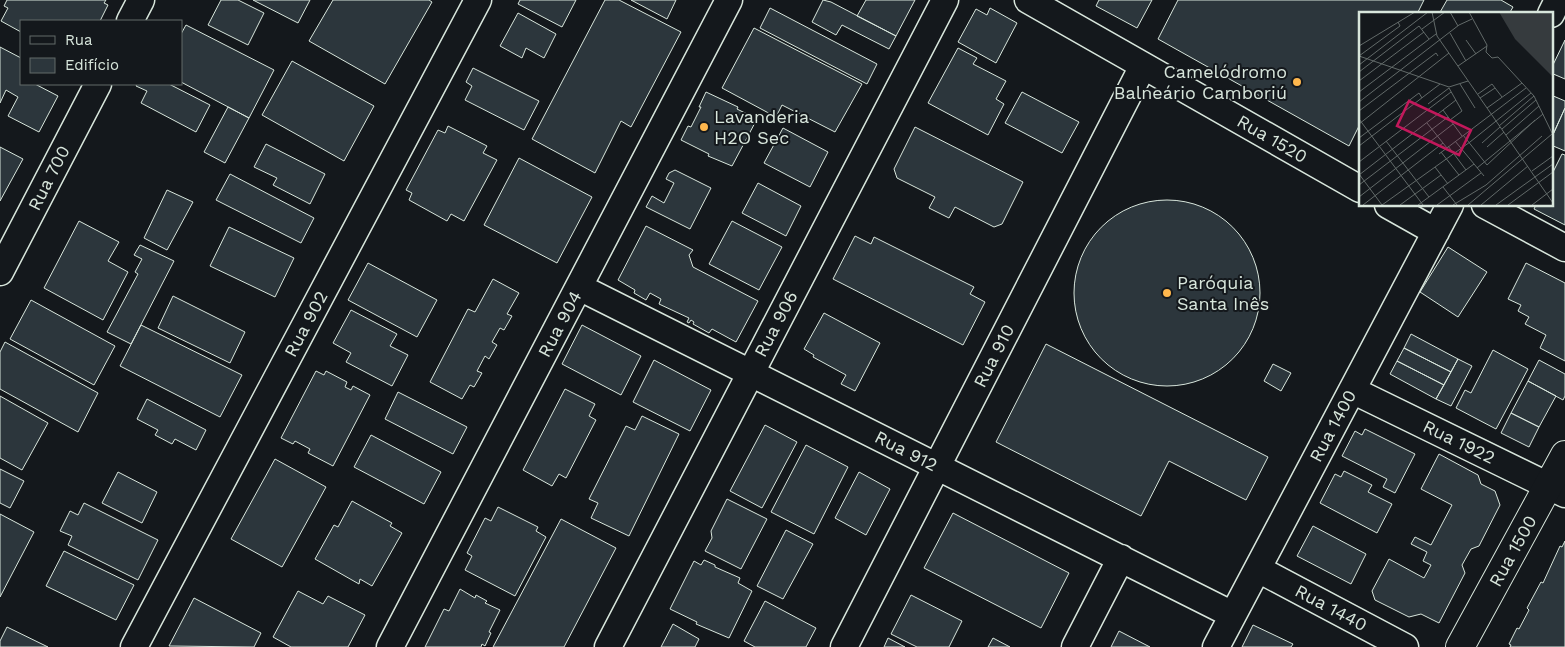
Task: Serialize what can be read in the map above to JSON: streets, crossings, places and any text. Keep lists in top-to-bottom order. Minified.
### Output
{"streets":{"street":["Rua 1520","Rua 700","Rua 902","Rua 904","Rua 906","Rua 910","Rua 1400","Rua 1922","Rua 912","Rua 1500","Rua 1440"]},"crossings":[["Rua 1520","Rua 910"],["Rua 904","Rua 912"],["Rua 906","Rua 912"],["Rua 910","Rua 912"],["Rua 1400","Rua 1922"],["Rua 1400","Rua 912"],["Rua 1400","Rua 1440"],["Rua 1922","Rua 1500"]],"places":["Camelódromo Balneário Camboriú","Lavanderia H2O Sec","Paróquia Santa Inês"],"legend":["Rua","Edifício"]}
